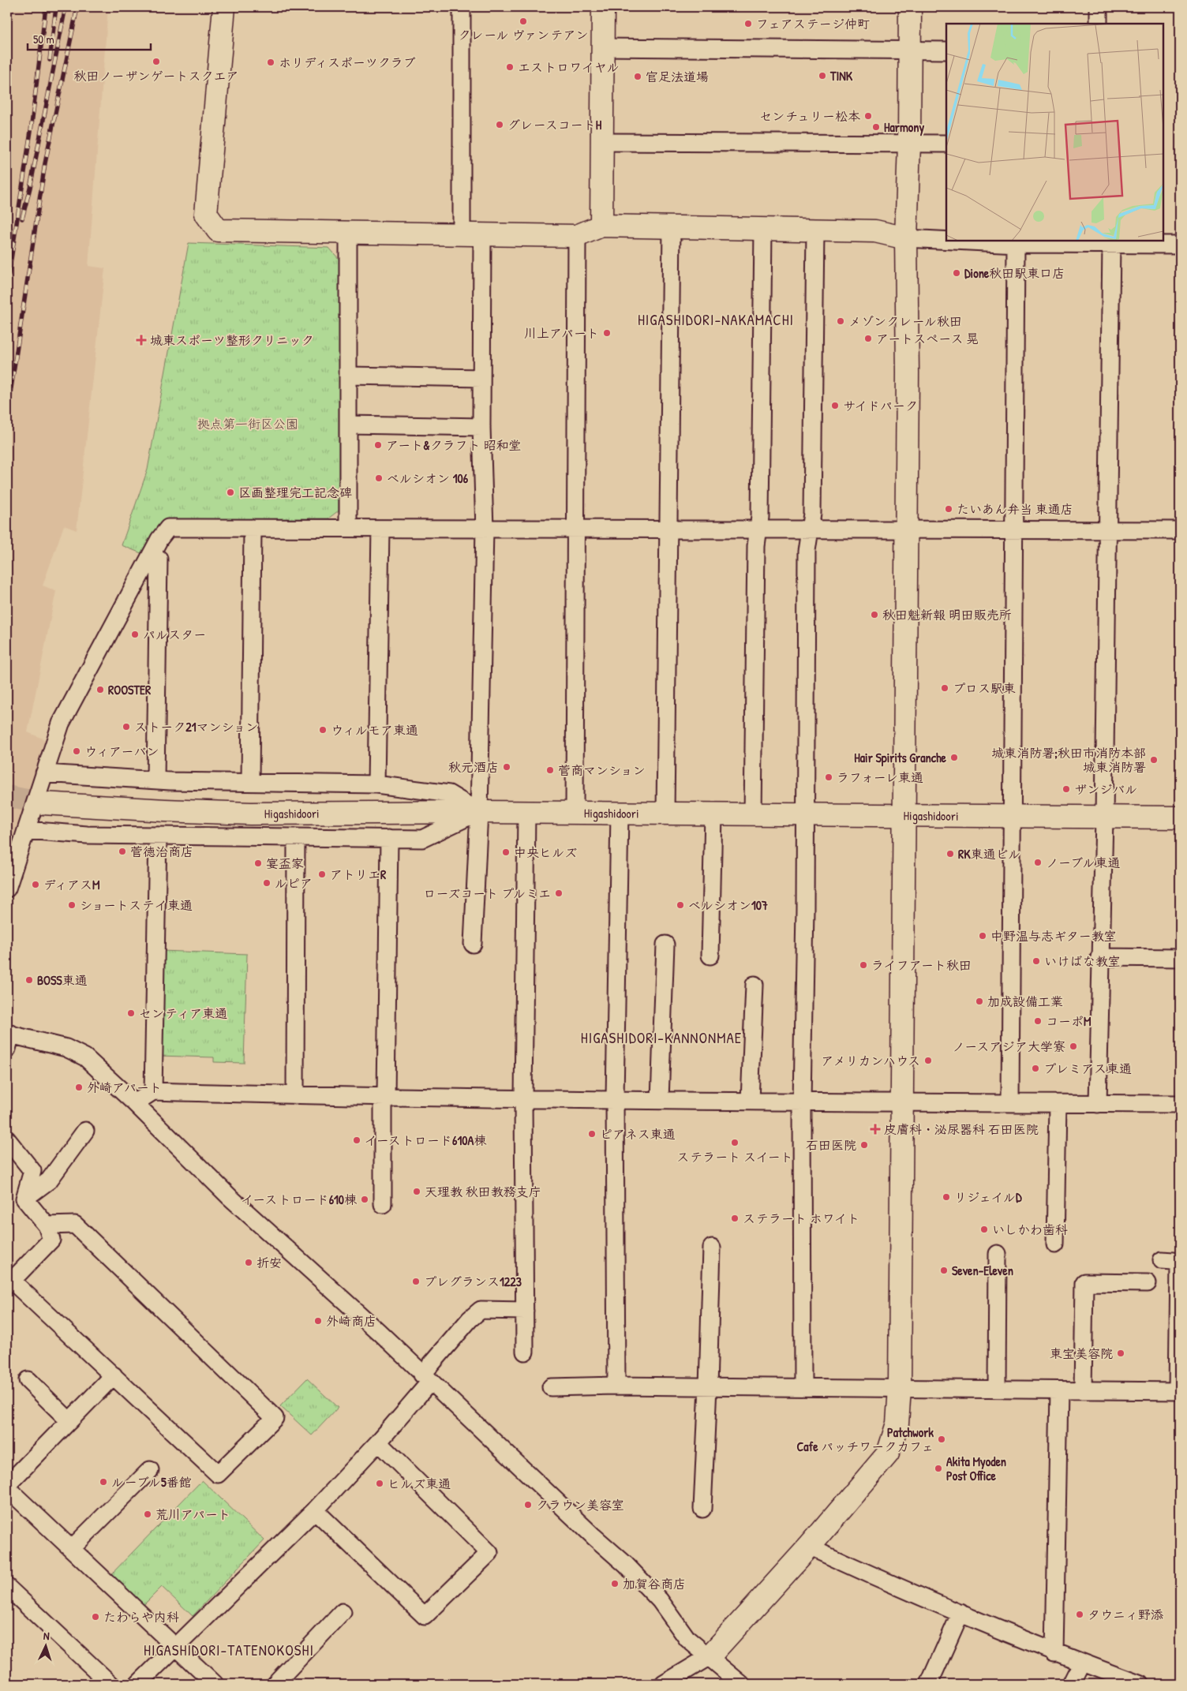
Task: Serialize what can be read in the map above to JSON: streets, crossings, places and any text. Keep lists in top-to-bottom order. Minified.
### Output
{"streets":{"street":["Higashidoori"]},"districts":["HIGASHIDORI-NAKAMACHI","HIGASHIDORI-KANNONMAE","HIGASHIDORI-TATENOKOSHI"],"parks":["拠点第一街区公園"],"places":{"other":["クレール ヴァンテアン","フェアステージ仲町","秋田ノーザンゲートスクエア","ホリディスポーツクラブ","エストロワイヤル","TINK","官足法道場","センチュリー松本","グレースコートH","Harmony","Dione秋田駅東口店","メゾンクレール秋田","川上アパート","アートスペース 晃","サイドパーク","アート&クラフト 昭和堂","ベルシオン 106","区画整理完工記念碑","たいあん弁当 東通店","秋田魁新報 明田販売所","パルスター","プロス駅東","ROOSTER","ストーク21マンション","ウィルモア東通","ウィアーバン","Hair Spirits Granche","城東消防署;秋田市消防本部 城東消防署","秋元酒店","菅商マンション","ラフォーレ東通","ザンジバル","菅徳治商店","中央ヒルズ","RK東通ビル","ノーブル東通","宴盃家","アトリエR","ルピア","ディアスM","ローズコート プルミエ","ショートステイ東通","ベルシオン107","中野温与志ギター教室","いけばな教室","ライフアート秋田","BOSS東通","加成設備工業","センティア東通","コーポM","ノースアジア大学寮","アメリカンハウス","プレミアス東通","外崎アパート","ピアネス東通","イーストロード610A棟","ステラート スイート","石田医院","天理教 秋田教務支庁","リジェイルD","イーストロード610棟","ステラート ホワイト","いしかわ歯科","折安","Seven-Eleven","プレグランス1223","外崎商店","東宝美容院","Patchwork Cafe パッチワークカフェ","Akita Myoden Post Office","ルーブル5番館","ヒルズ東通","クラウン美容室","荒川アパート","加賀谷商店","タウニィ野添","たわらや内科"],"health":["城東スポーツ整形クリニック","皮膚科・泌尿器科 石田医院"]},"scale_bar":"50 m","north":"top"}
